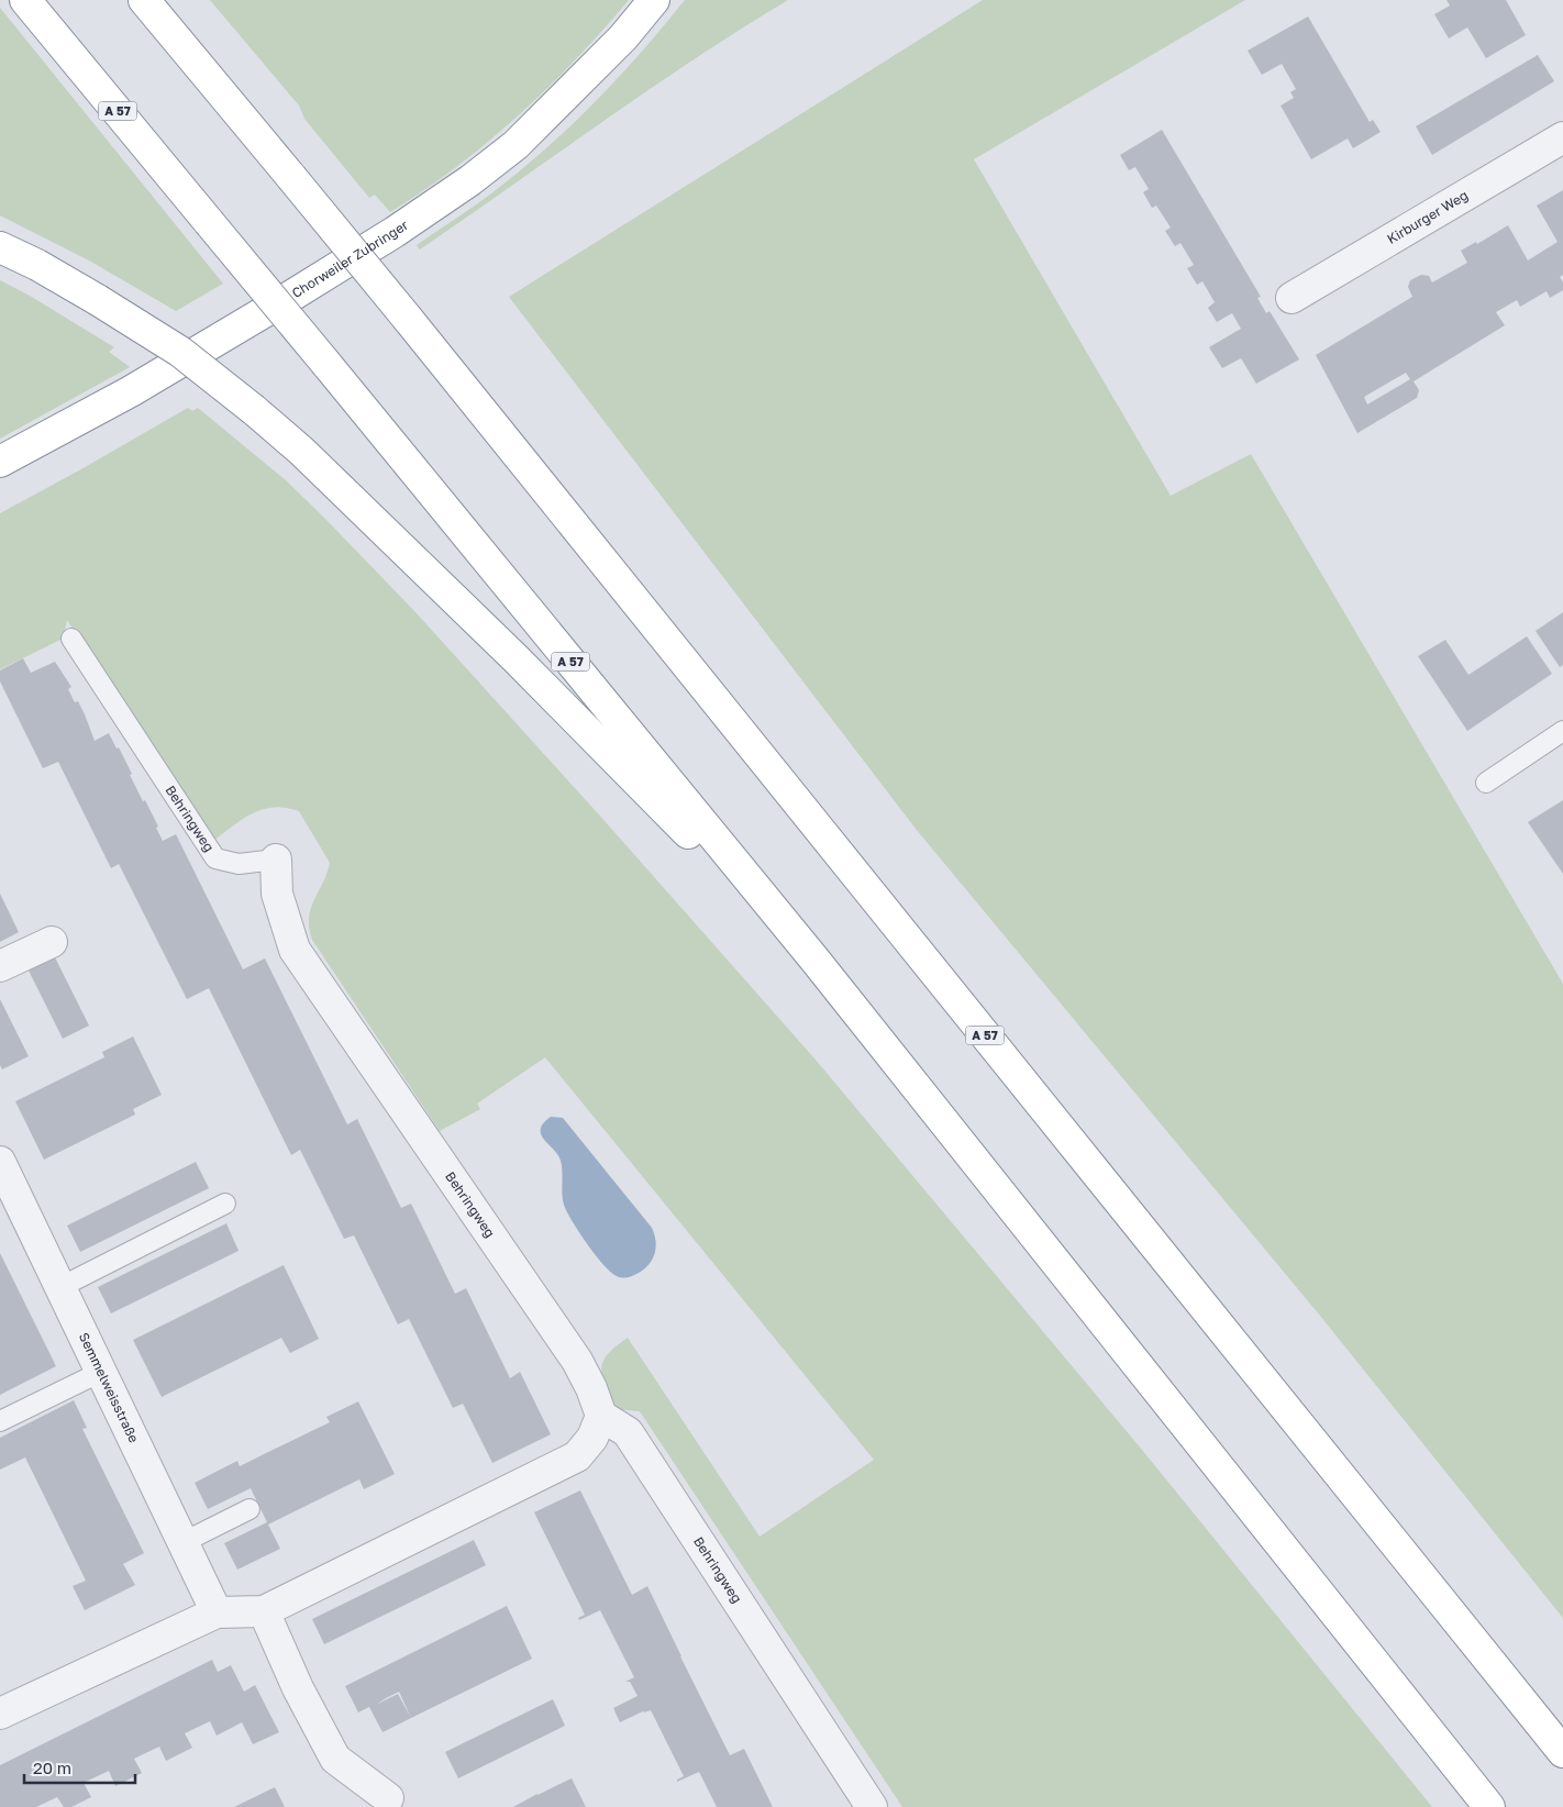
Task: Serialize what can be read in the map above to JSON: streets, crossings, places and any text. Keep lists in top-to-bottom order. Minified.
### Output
{"streets":{"highway":["A 57","Chorweiler Zubringer"],"street":["Kirburger Weg","Behringweg","Semmelweisstraße"]},"scale_bar":"20 m"}
